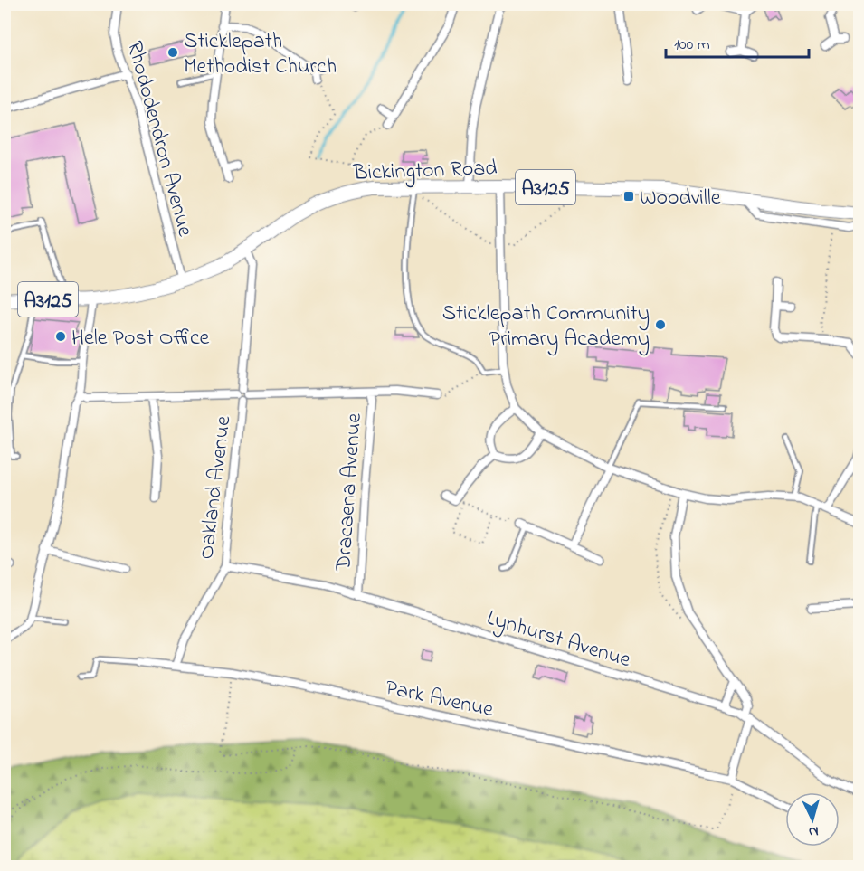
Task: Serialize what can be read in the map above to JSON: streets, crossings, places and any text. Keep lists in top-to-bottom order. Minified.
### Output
{"streets":{"main road":["Bickington Road","A3125"],"street":["Rhododendron Avenue","Oakland Avenue","Dracaena Avenue","Lynhurst Avenue","Park Avenue"]},"crossings":[["Rhododendron Avenue","Bickington Road"],["Bickington Road","Oakland Avenue"],["Oakland Avenue","Lynhurst Avenue"],["Oakland Avenue","Park Avenue"],["Dracaena Avenue","Lynhurst Avenue"]],"places":{"other":["Sticklepath Methodist Church","Sticklepath Community Primary Academy","Hele Post Office"],"transit":["Woodville"]},"scale_bar":"100 m","north":"bottom"}
